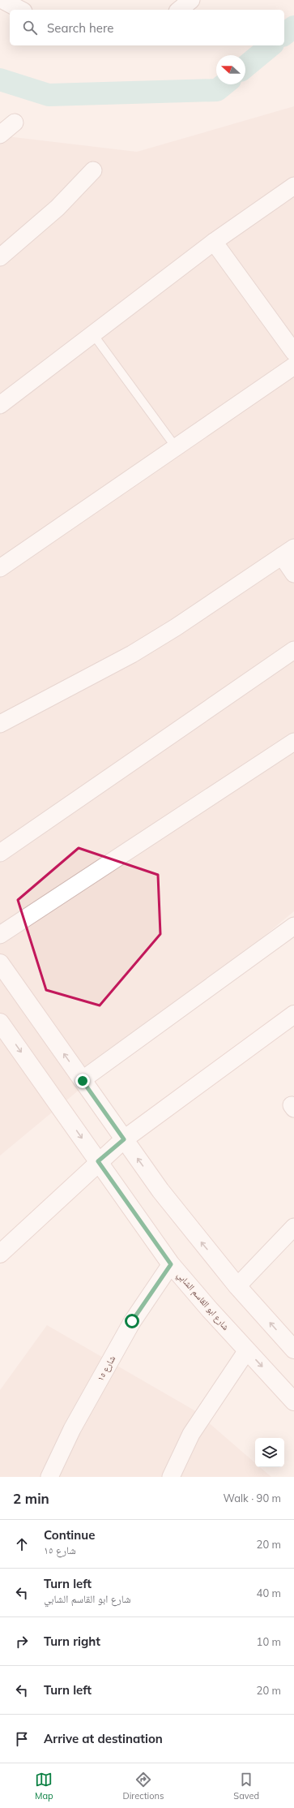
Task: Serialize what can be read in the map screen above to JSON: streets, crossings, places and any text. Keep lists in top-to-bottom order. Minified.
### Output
{"streets":{"street":["شارع ابو القاسم الشابي","شارع ١٥"]},"crossings":[["شارع ابو القاسم الشابي","شارع ١٥"]],"north":"left","page":{"search":"Search here","heading":["2 min","Walk · 90 m"],"list":[["Continue","شارع ١٥","20 m"],["Turn left","شارع ابو القاسم الشابي","40 m"],["Turn right","10 m"],["Turn left","20 m"],"Arrive at destination"],"nav":["Map","Directions","Saved"]}}
